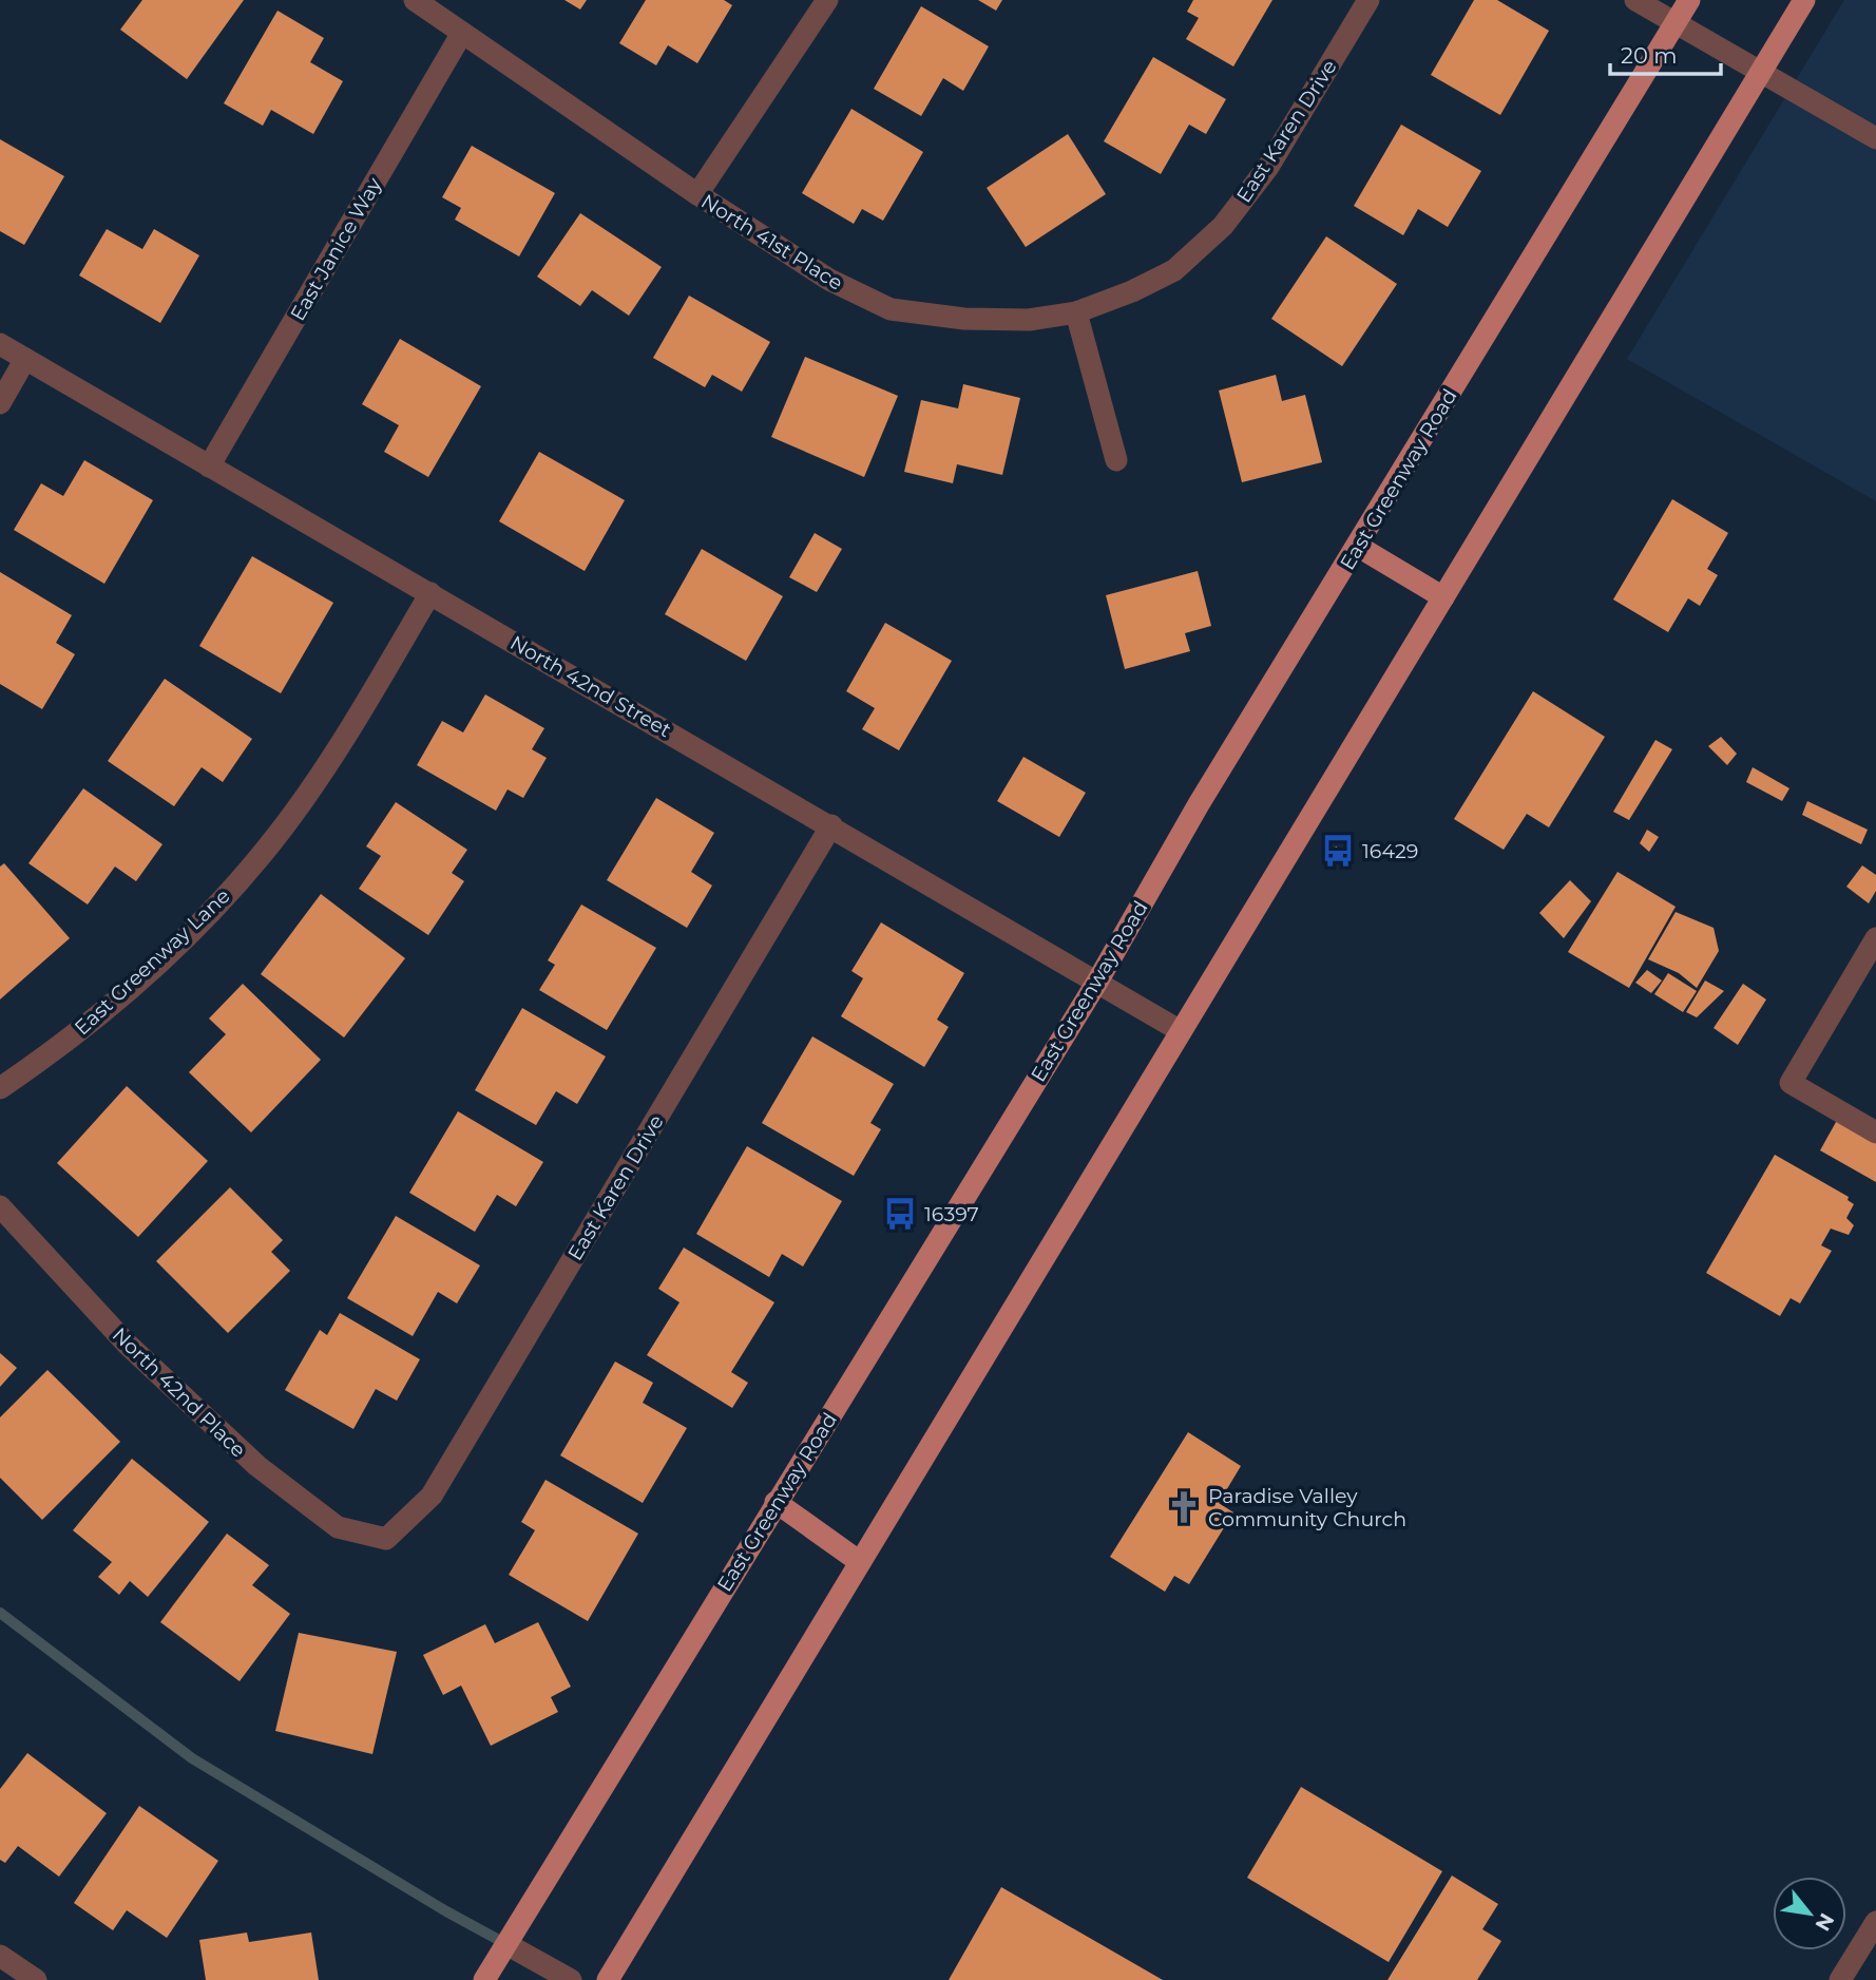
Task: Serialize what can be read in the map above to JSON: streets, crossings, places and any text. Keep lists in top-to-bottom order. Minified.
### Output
{"streets":{"main road":["East Greenway Road"],"street":["East Karen Drive","North 41st Place","East Janice Way","North 42nd Street","East Greenway Lane","North 42nd Place"]},"crossings":[["East Karen Drive","North 41st Place"],["East Karen Drive","North 42nd Street"],["East Karen Drive","North 42nd Place"],["North 41st Place","East Janice Way"],["East Janice Way","North 42nd Street"],["East Greenway Road","North 42nd Street"],["North 42nd Street","East Greenway Lane"]],"places":{"bus stop":["16429","16397"],"church":["Paradise Valley Community Church"]},"scale_bar":"20 m","north":"bottom right"}
